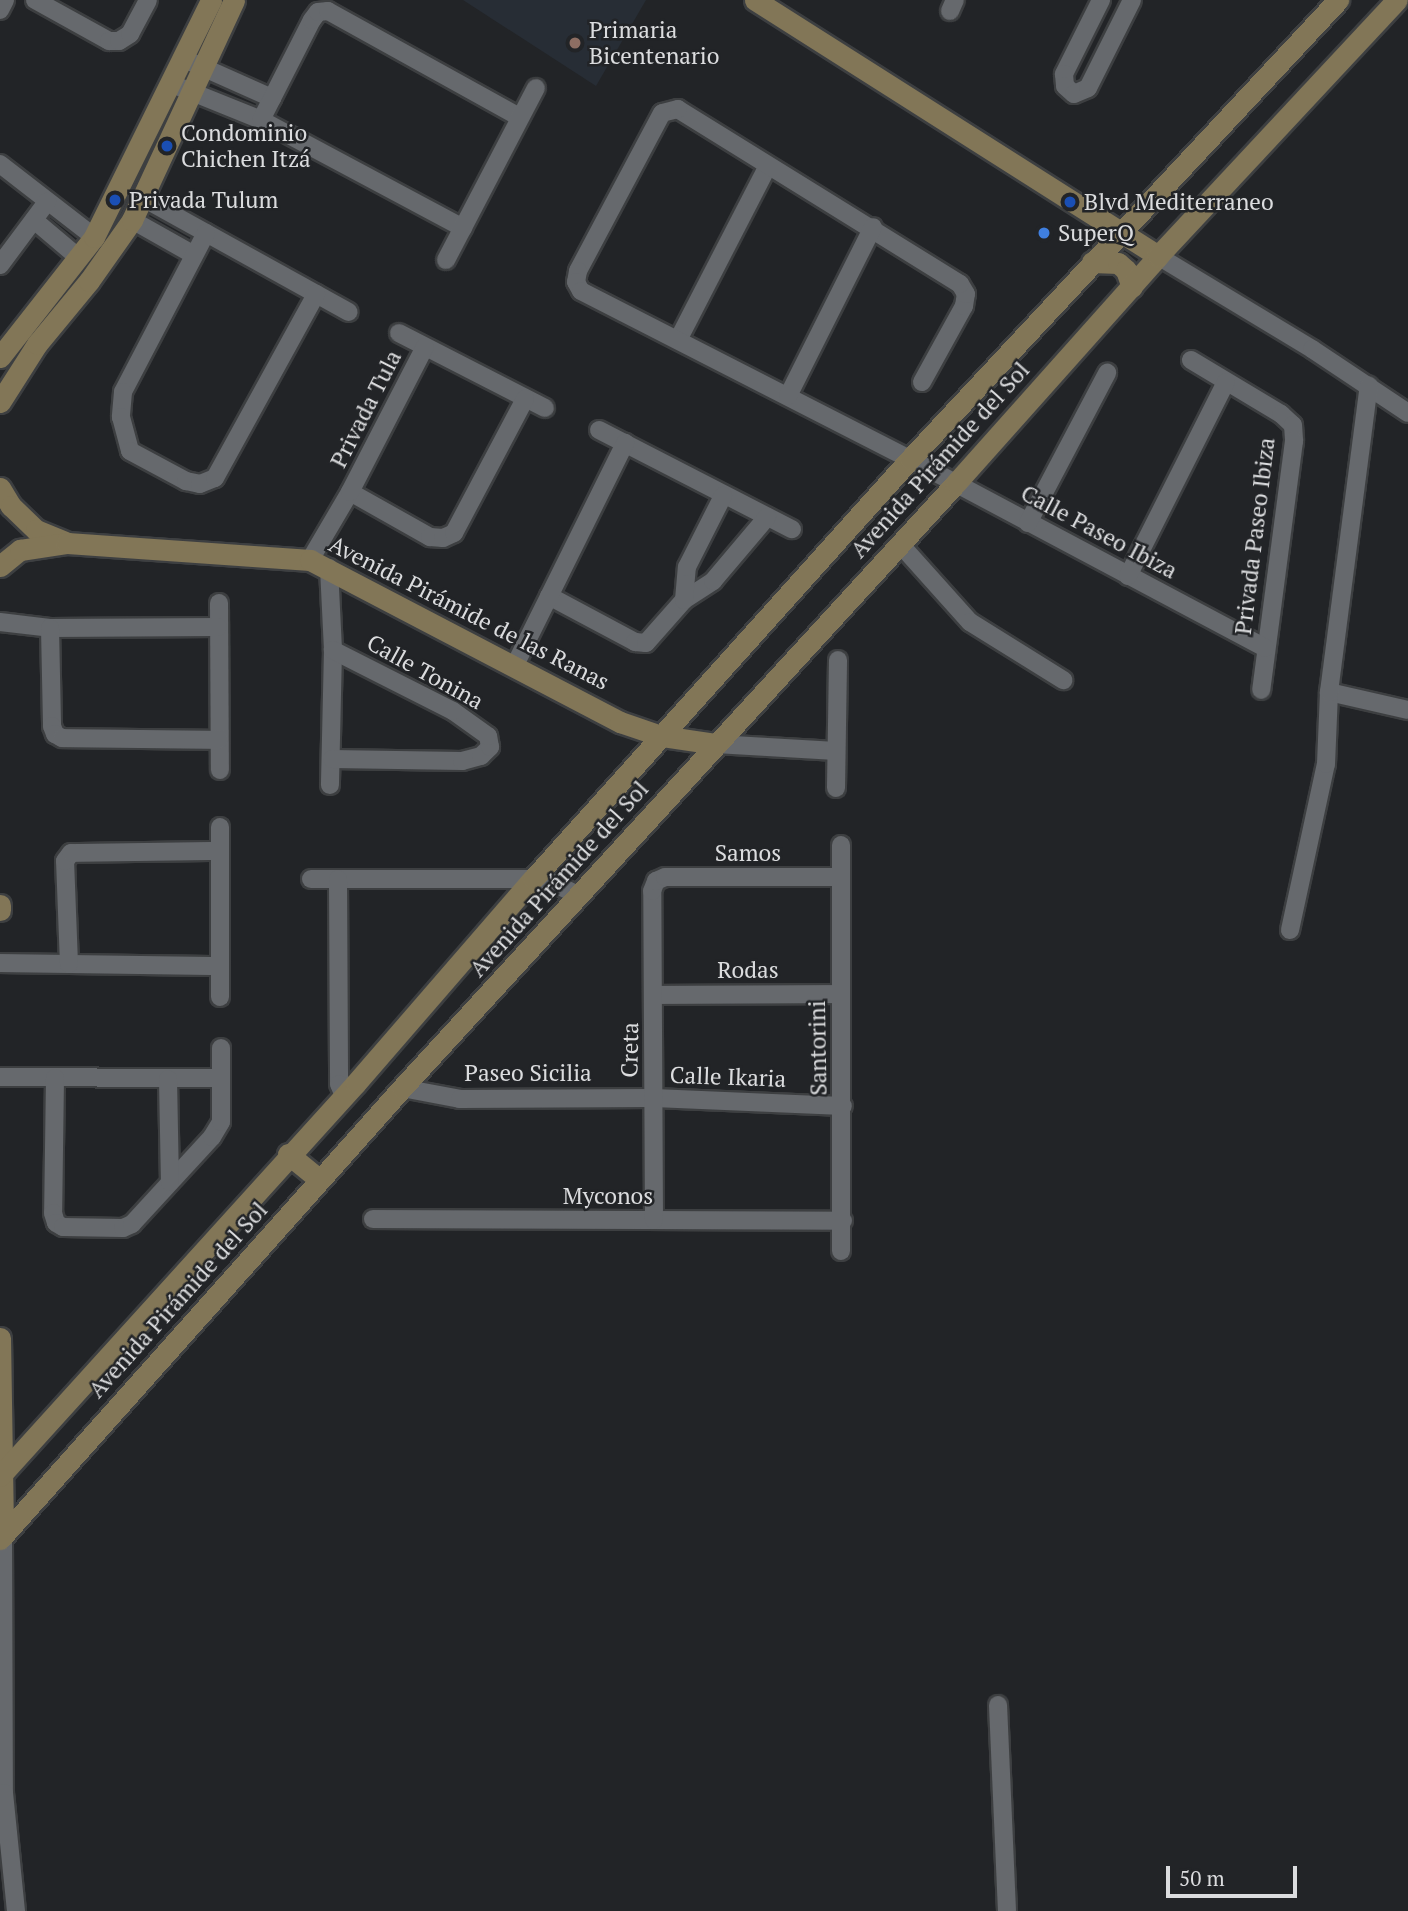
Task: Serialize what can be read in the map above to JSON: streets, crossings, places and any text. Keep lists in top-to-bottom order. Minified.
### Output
{"streets":{"street":["Privada Tula","Avenida Pirámide del Sol","Calle Paseo Ibiza","Privada Paseo Ibiza","Avenida Pirámide de las Ranas","Calle Tonina","Samos","Rodas","Santorini","Creta","Paseo Sicilia","Calle Ikaria","Myconos"]},"crossings":[["Privada Tula","Avenida Pirámide de las Ranas"],["Privada Tula","Calle Tonina"],["Avenida Pirámide del Sol","Calle Paseo Ibiza"],["Avenida Pirámide del Sol","Avenida Pirámide de las Ranas"],["Avenida Pirámide del Sol","Paseo Sicilia"],["Calle Paseo Ibiza","Privada Paseo Ibiza"],["Avenida Pirámide de las Ranas","Calle Tonina"],["Samos","Santorini"],["Samos","Creta"],["Rodas","Santorini"],["Rodas","Creta"],["Santorini","Calle Ikaria"],["Santorini","Myconos"],["Creta","Paseo Sicilia"],["Creta","Calle Ikaria"],["Creta","Myconos"],["Paseo Sicilia","Calle Ikaria"]],"places":["Primaria Bicentenario","Condominio Chichen Itzá","Privada Tulum","Blvd Mediterraneo","SuperQ"],"scale_bar":"50 m"}
